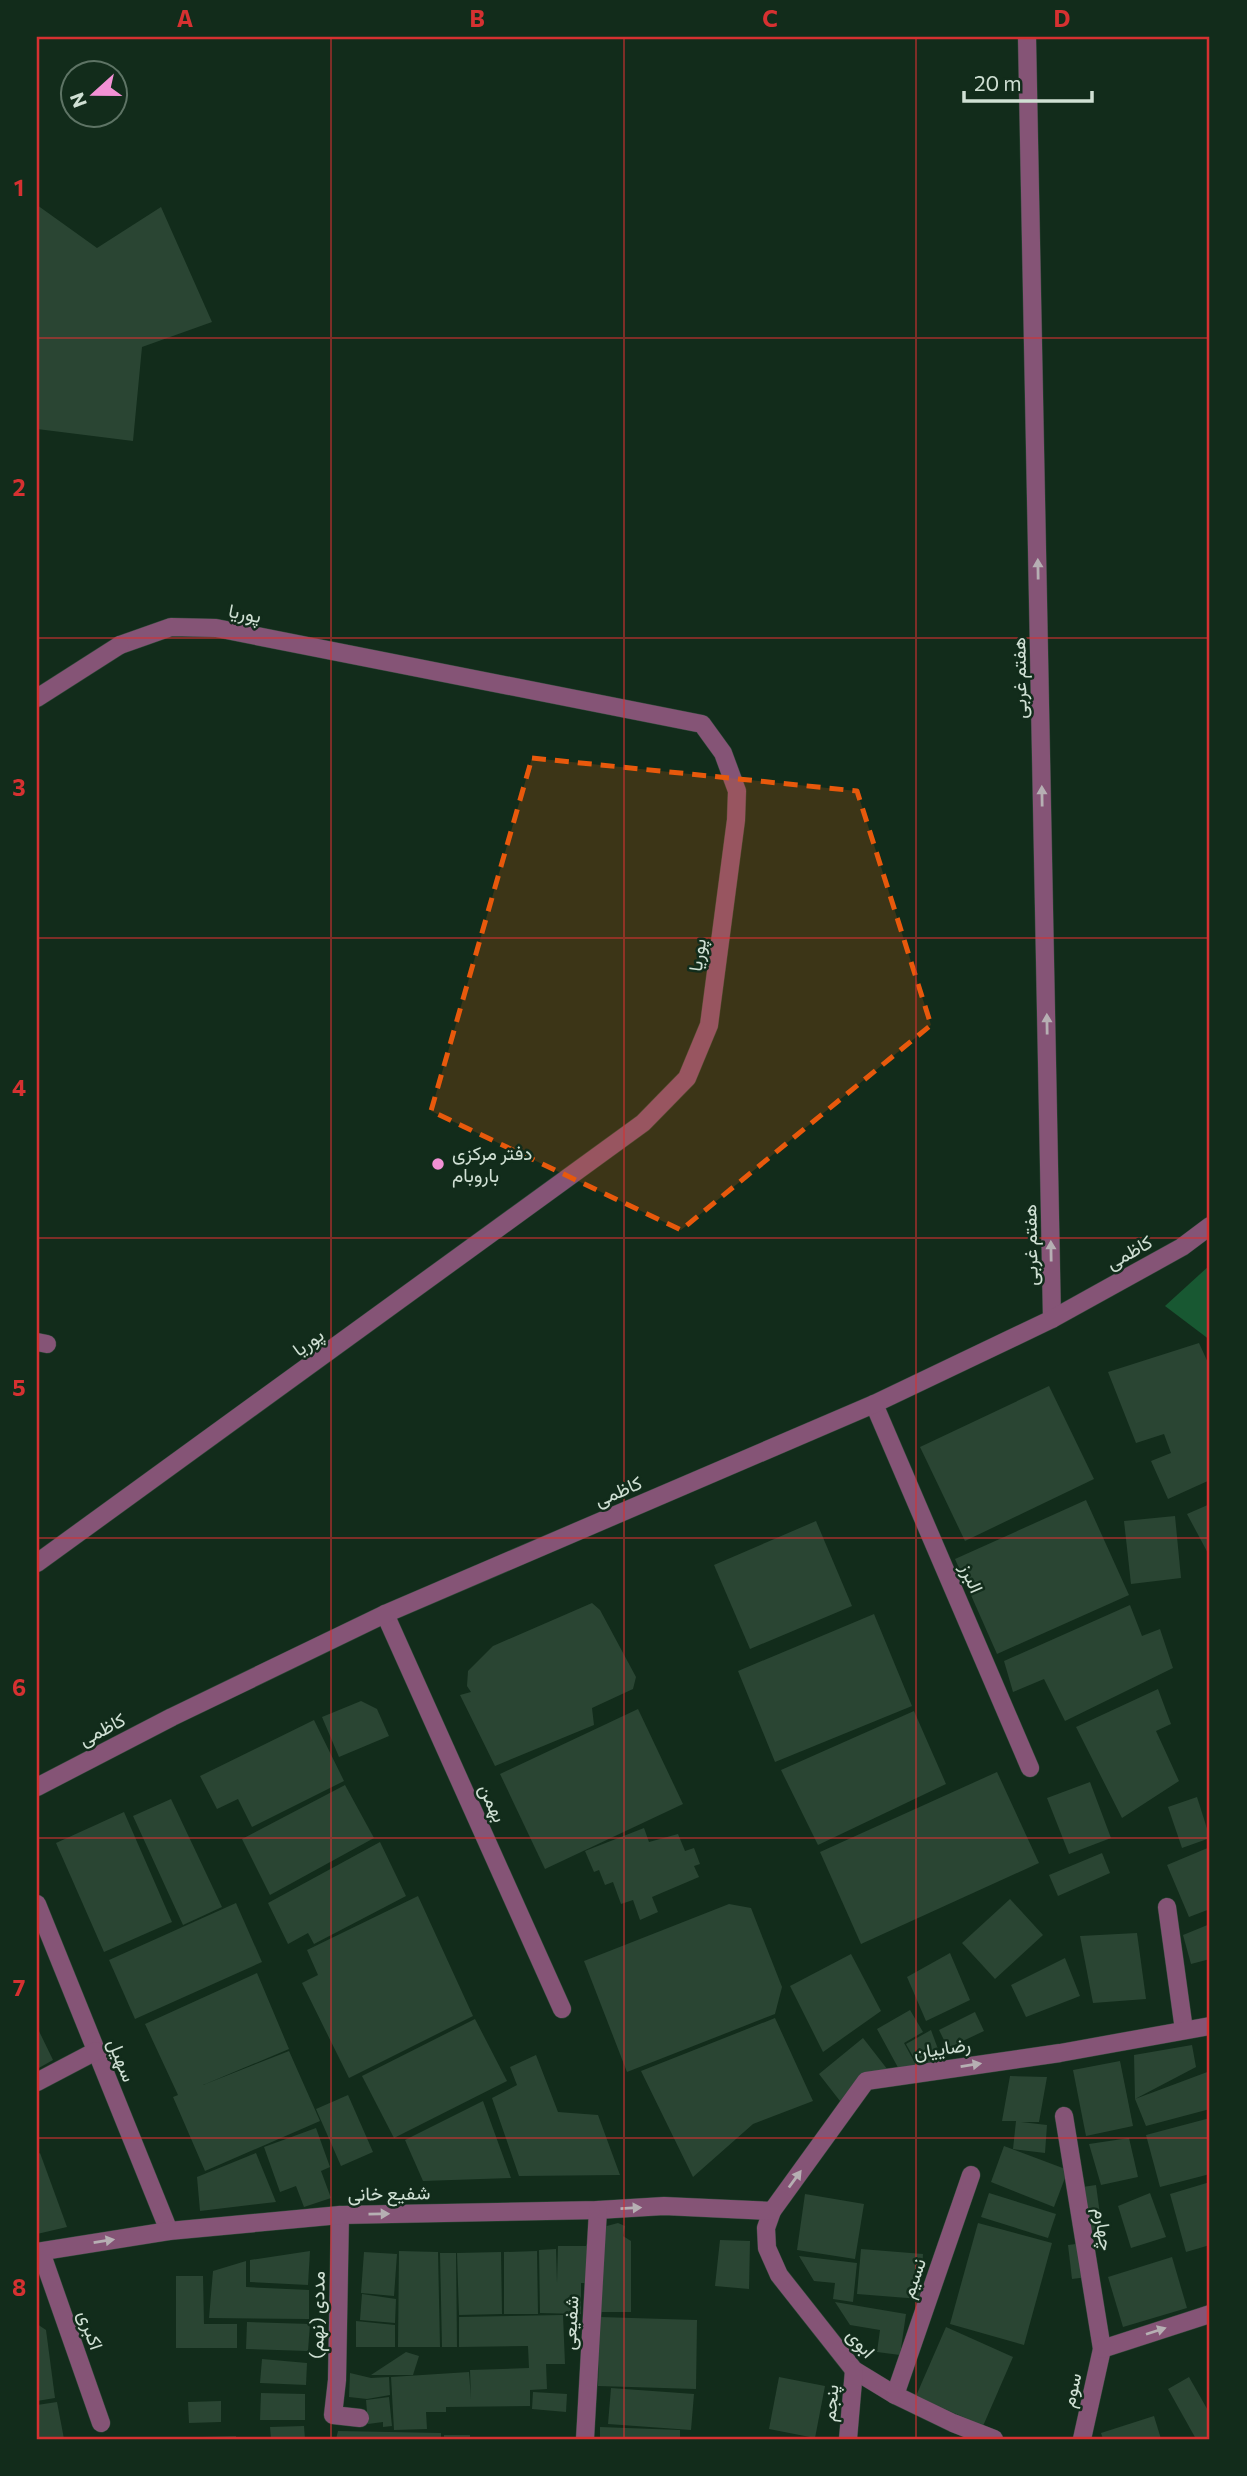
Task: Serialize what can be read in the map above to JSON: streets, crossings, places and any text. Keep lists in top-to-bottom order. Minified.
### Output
{"streets":{"street":["پوریا","هفتم غربی","کاظمی","البرز","بهمن","رضاییان","سهیل","شفیع خانی","چهارم","نسیم","مددی (نهم)","شفیعی","اکبری","ابوی","سوم","پنجم"]},"crossings":[["هفتم غربی","کاظمی"],["کاظمی","البرز"],["کاظمی","بهمن"],["رضاییان","شفیع خانی"],["رضاییان","ابوی"],["سهیل","شفیع خانی"],["شفیع خانی","مددی (نهم)"],["شفیع خانی","شفیعی"],["شفیع خانی","اکبری"],["شفیع خانی","ابوی"],["چهارم","سوم"],["نسیم","ابوی"],["ابوی","پنجم"]],"one_way":["هفتم غربی","رضاییان","شفیع خانی"],"places":["دفتر مرکزی باروبام"],"scale_bar":"20 m","north":"left","grid":{"columns":["A","B","C","D"],"rows":["1","2","3","4","5","6","7","8"]}}
